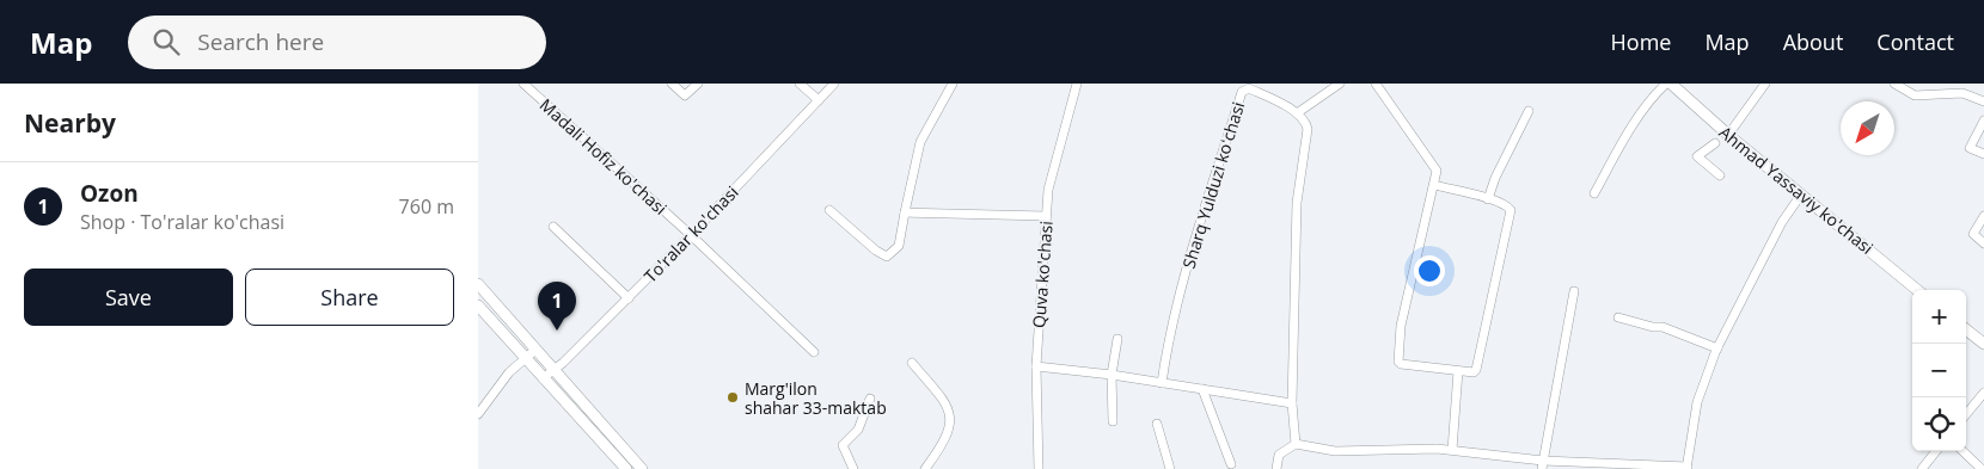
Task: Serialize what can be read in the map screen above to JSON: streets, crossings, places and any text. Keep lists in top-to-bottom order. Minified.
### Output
{"streets":{"main road":["Ahmad Yassaviy ko'chasi"],"street":["Madali Hofiz ko'chasi","Sharq Yulduzi koʻchasi","To'ralar ko'chasi","Quva ko'chasi"]},"crossings":[["Madali Hofiz ko'chasi","To'ralar ko'chasi"]],"places":["Marg'ilon shahar 33-maktab"],"north":"bottom left","page":{"header":"Map","search":"Search here","nav":["Home","Map","About","Contact"],"heading":"Nearby","list":[{"mark":"1","name":"Ozon","note":"Shop · To'ralar ko'chasi","value":"760 m"}],"buttons":["Save","Share"],"pins":"1","map_buttons":["+","−"]}}
